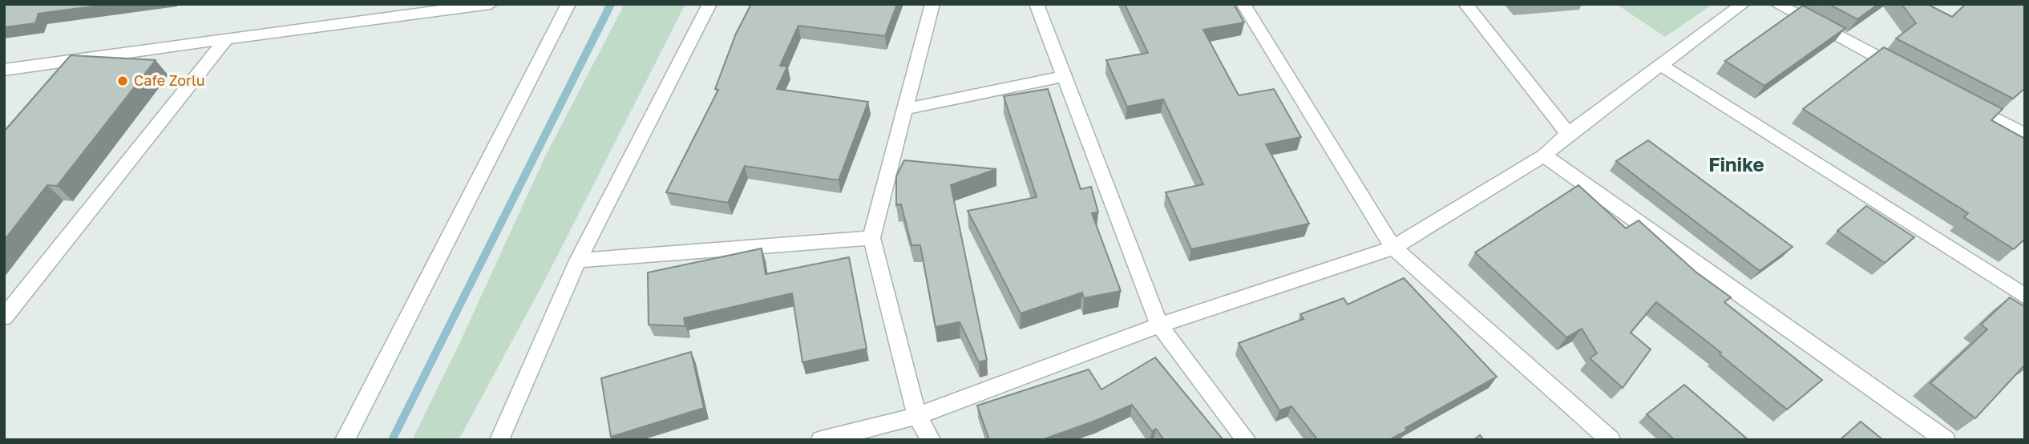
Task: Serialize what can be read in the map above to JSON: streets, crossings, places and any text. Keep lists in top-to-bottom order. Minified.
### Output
{"districts":["Finike"],"places":["Cafe Zorlu"]}
